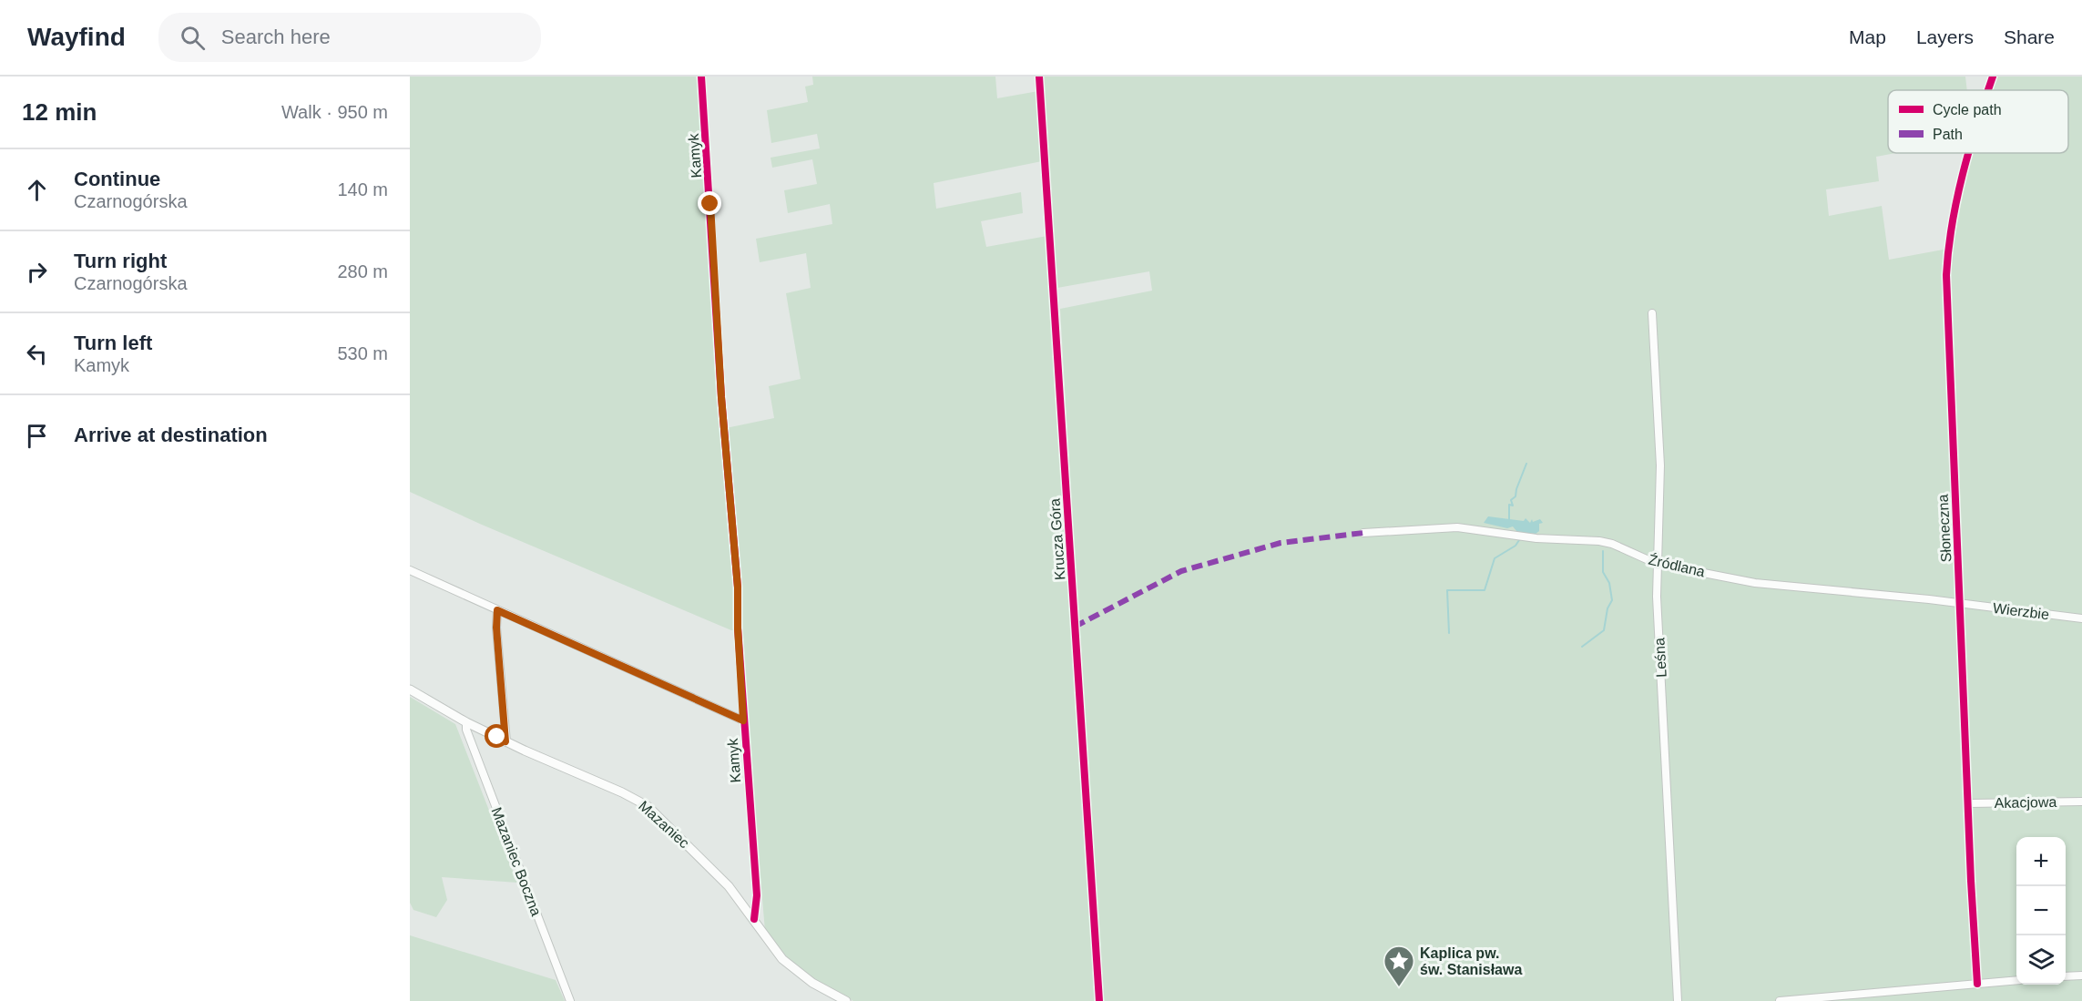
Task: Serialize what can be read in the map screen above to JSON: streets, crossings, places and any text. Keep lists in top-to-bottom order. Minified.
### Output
{"streets":{"street":["Kamyk","Słoneczna","Krucza Góra","Źródlana","Wierzbie","Leśna","Akacjowa","Mazaniec","Mazaniec Boczna"]},"crossings":[["Kamyk","Mazaniec"],["Słoneczna","Źródlana"],["Słoneczna","Wierzbie"],["Słoneczna","Akacjowa"],["Źródlana","Wierzbie"],["Źródlana","Leśna"],["Mazaniec","Mazaniec Boczna"]],"places":{"place":["Kaplica pw. św. Stanisława"]},"legend":["Cycle path","Path"],"page":{"header":"Wayfind","search":"Search here","nav":["Map","Layers","Share"],"heading":["12 min","Walk · 950 m"],"list":[["Continue","Czarnogórska","140 m"],["Turn right","Czarnogórska","280 m"],["Turn left","Kamyk","530 m"],"Arrive at destination"],"map_buttons":["+","−"]}}
